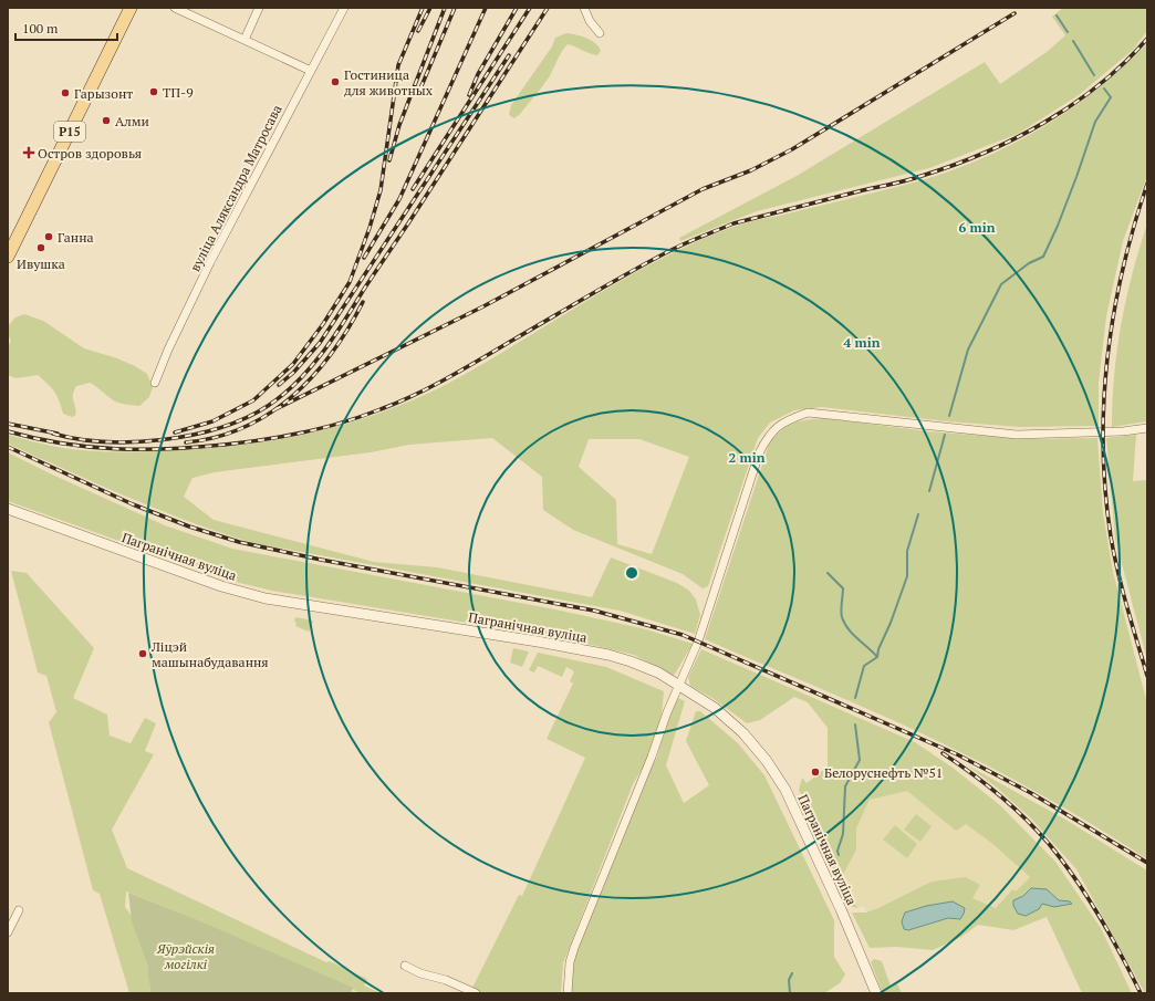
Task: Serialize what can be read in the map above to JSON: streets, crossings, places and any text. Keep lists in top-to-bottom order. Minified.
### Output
{"streets":{"main road":["Р15"],"street":["вуліца Аляксандра Матросава","Пагранічная вуліца"]},"parks":["Яўрэйскія могілкі"],"places":{"other":["Гостиница для животных","ТП-9","Гарызонт","Алми","Ганна","Ивушка","Ліцэй машынабудавання","Белоруснефть №51"],"health":["Остров здоровья"]},"scale_bar":"100 m","rings":["6 min","4 min","2 min"]}
